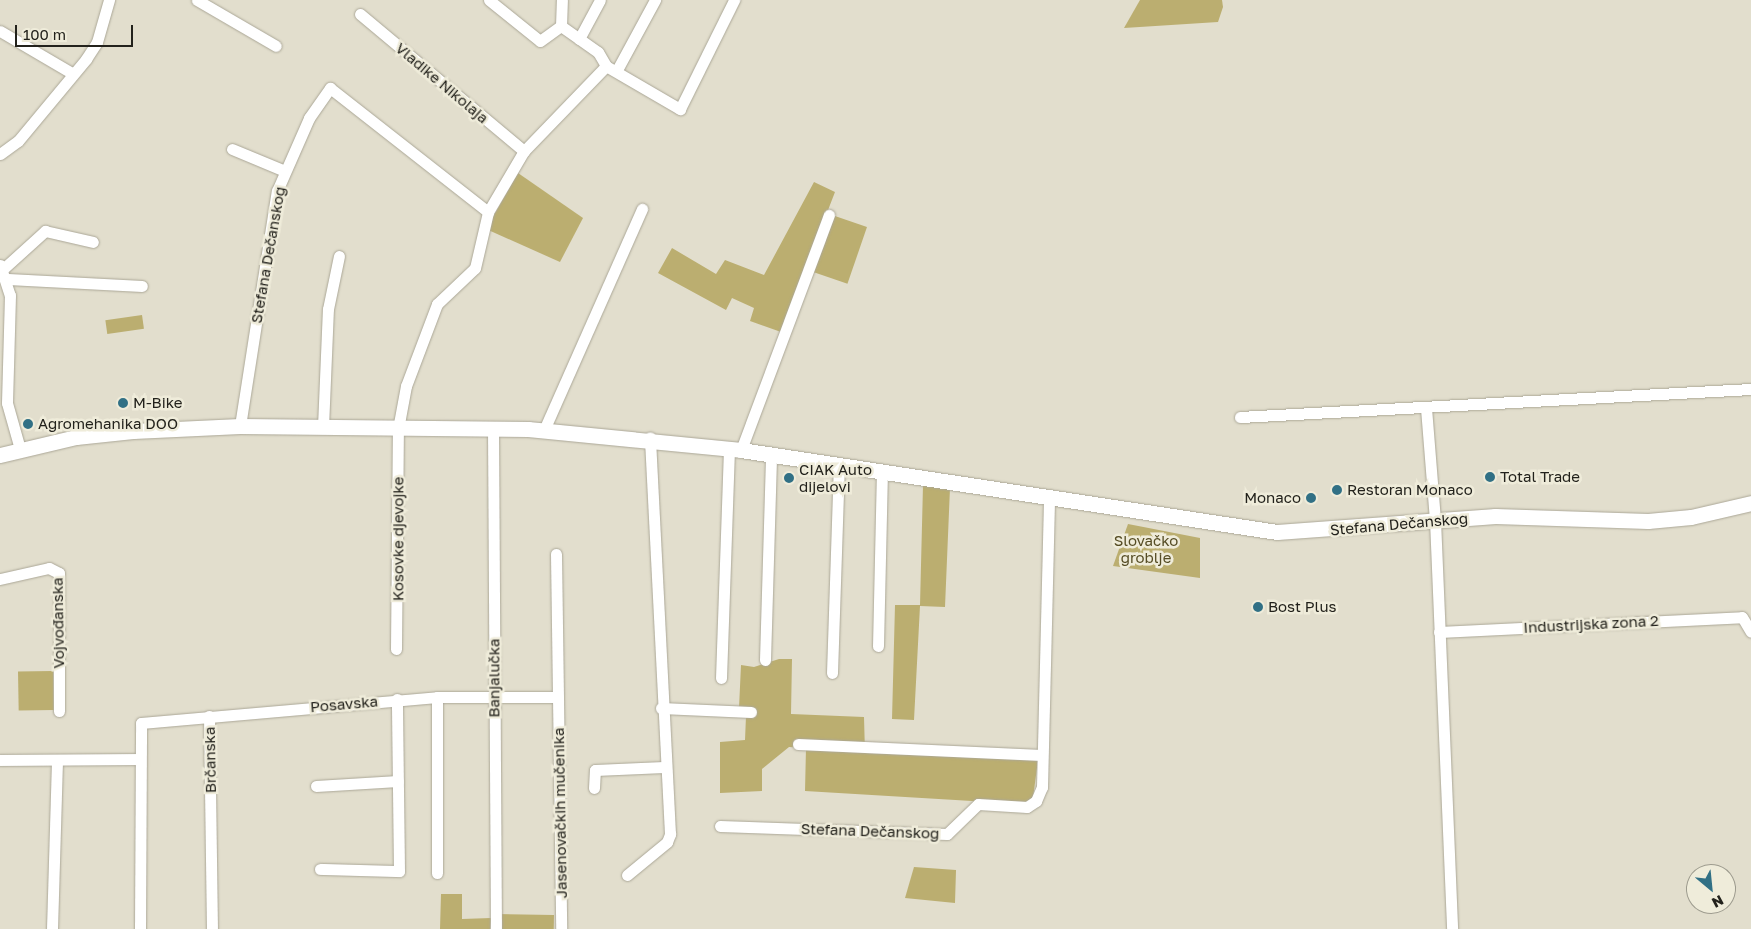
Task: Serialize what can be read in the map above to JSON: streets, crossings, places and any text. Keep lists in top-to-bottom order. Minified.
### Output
{"streets":{"main road":["Stefana Dečanskog"],"street":["Vladike Nikolaja","Kosovke djevojke","Vojvođanska","Industrijska zona 2","Banjalučka","Posavska","Brčanska","Jasenovačkih mučenika"]},"crossings":[["Stefana Dečanskog","Kosovke djevojke"],["Stefana Dečanskog","Banjalučka"],["Posavska","Brčanska"]],"parks":["Slovačko groblje"],"places":["M-Bike","Agromehanika DOO","Total Trade","CIAK Auto dijelovi","Restoran Monaco","Monaco","Bost Plus"],"scale_bar":"100 m","north":"bottom right"}
